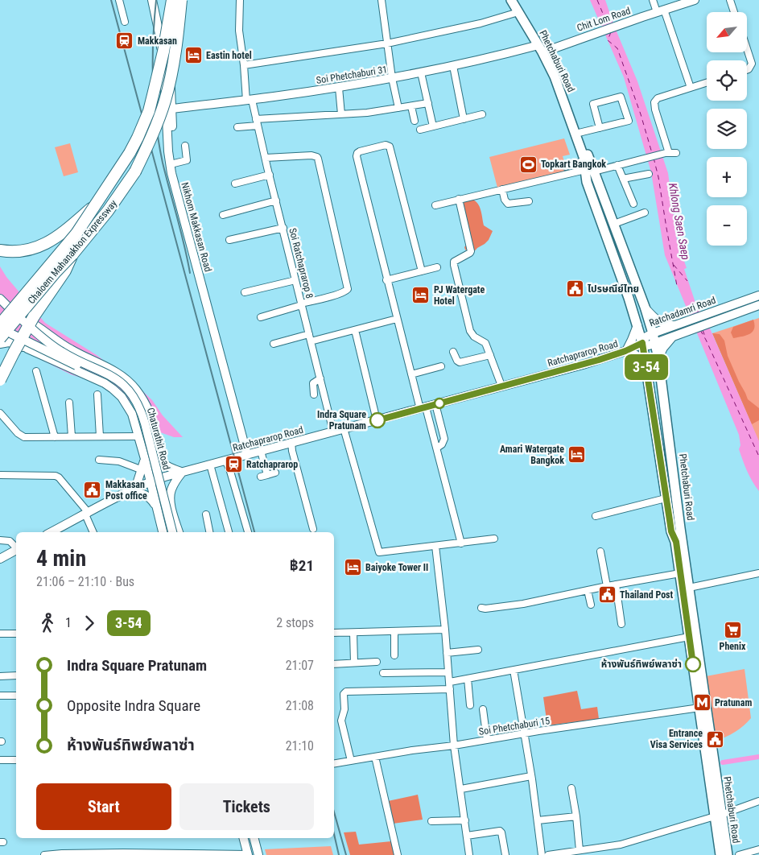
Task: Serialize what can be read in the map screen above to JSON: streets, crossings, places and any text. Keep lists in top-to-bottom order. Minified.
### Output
{"streets":{"highway":["Chaloem Mahanakhon Expressway"],"main road":["Chit Lom Road","Phetchaburi Road","Soi Phetchaburi 31","Nikhom Makkasan Road","Ratchadamri Road","Ratchaprarop Road","Chaturathit Road"],"street":["Soi Ratchaprarop 8","Soi Phetchaburi 15"]},"crossings":[["Chit Lom Road","Phetchaburi Road"],["Chit Lom Road","Soi Phetchaburi 31"],["Phetchaburi Road","Soi Phetchaburi 31"],["Phetchaburi Road","Ratchadamri Road"],["Phetchaburi Road","Ratchaprarop Road"],["Phetchaburi Road","Soi Phetchaburi 15"],["Soi Phetchaburi 31","Nikhom Makkasan Road"],["Soi Phetchaburi 31","Soi Ratchaprarop 8"],["Nikhom Makkasan Road","Ratchaprarop Road"],["Soi Ratchaprarop 8","Ratchaprarop Road"],["Ratchadamri Road","Ratchaprarop Road"],["Ratchaprarop Road","Chaturathit Road"]],"water":["Khlong Saen Saep"],"places":{"station":["Makkasan","Ratchaprarop"],"hotel":["Eastin hotel","PJ Watergate Hotel","Amari Watergate Bangkok","Baiyoke Tower II"],"sports":["Topkart Bangkok"],"public building":["ไปรษณีย์ไทย","Makkasan Post office","Thailand Post","Entrance Visa Services"],"other":["Indra Square Pratunam","ห้างพันธ์ทิพย์พลาซ่า"],"supermarket":["Phenix"],"metro station":["Pratunam"]},"lines":["bus line 3-54"],"north":"bottom left","page":{"on_map":"3-54","map_buttons":["+","−"],"heading":["4 min","21:06 – 21:10 · Bus","฿21"],"legs":["1","3-54","2 stops"],"list":[{"name":"Indra Square Pratunam","value":"21:07"},{"name":"Opposite Indra Square","value":"21:08"},{"name":"ห้างพันธ์ทิพย์พลาซ่า","value":"21:10"}],"buttons":["Start","Tickets"]}}
